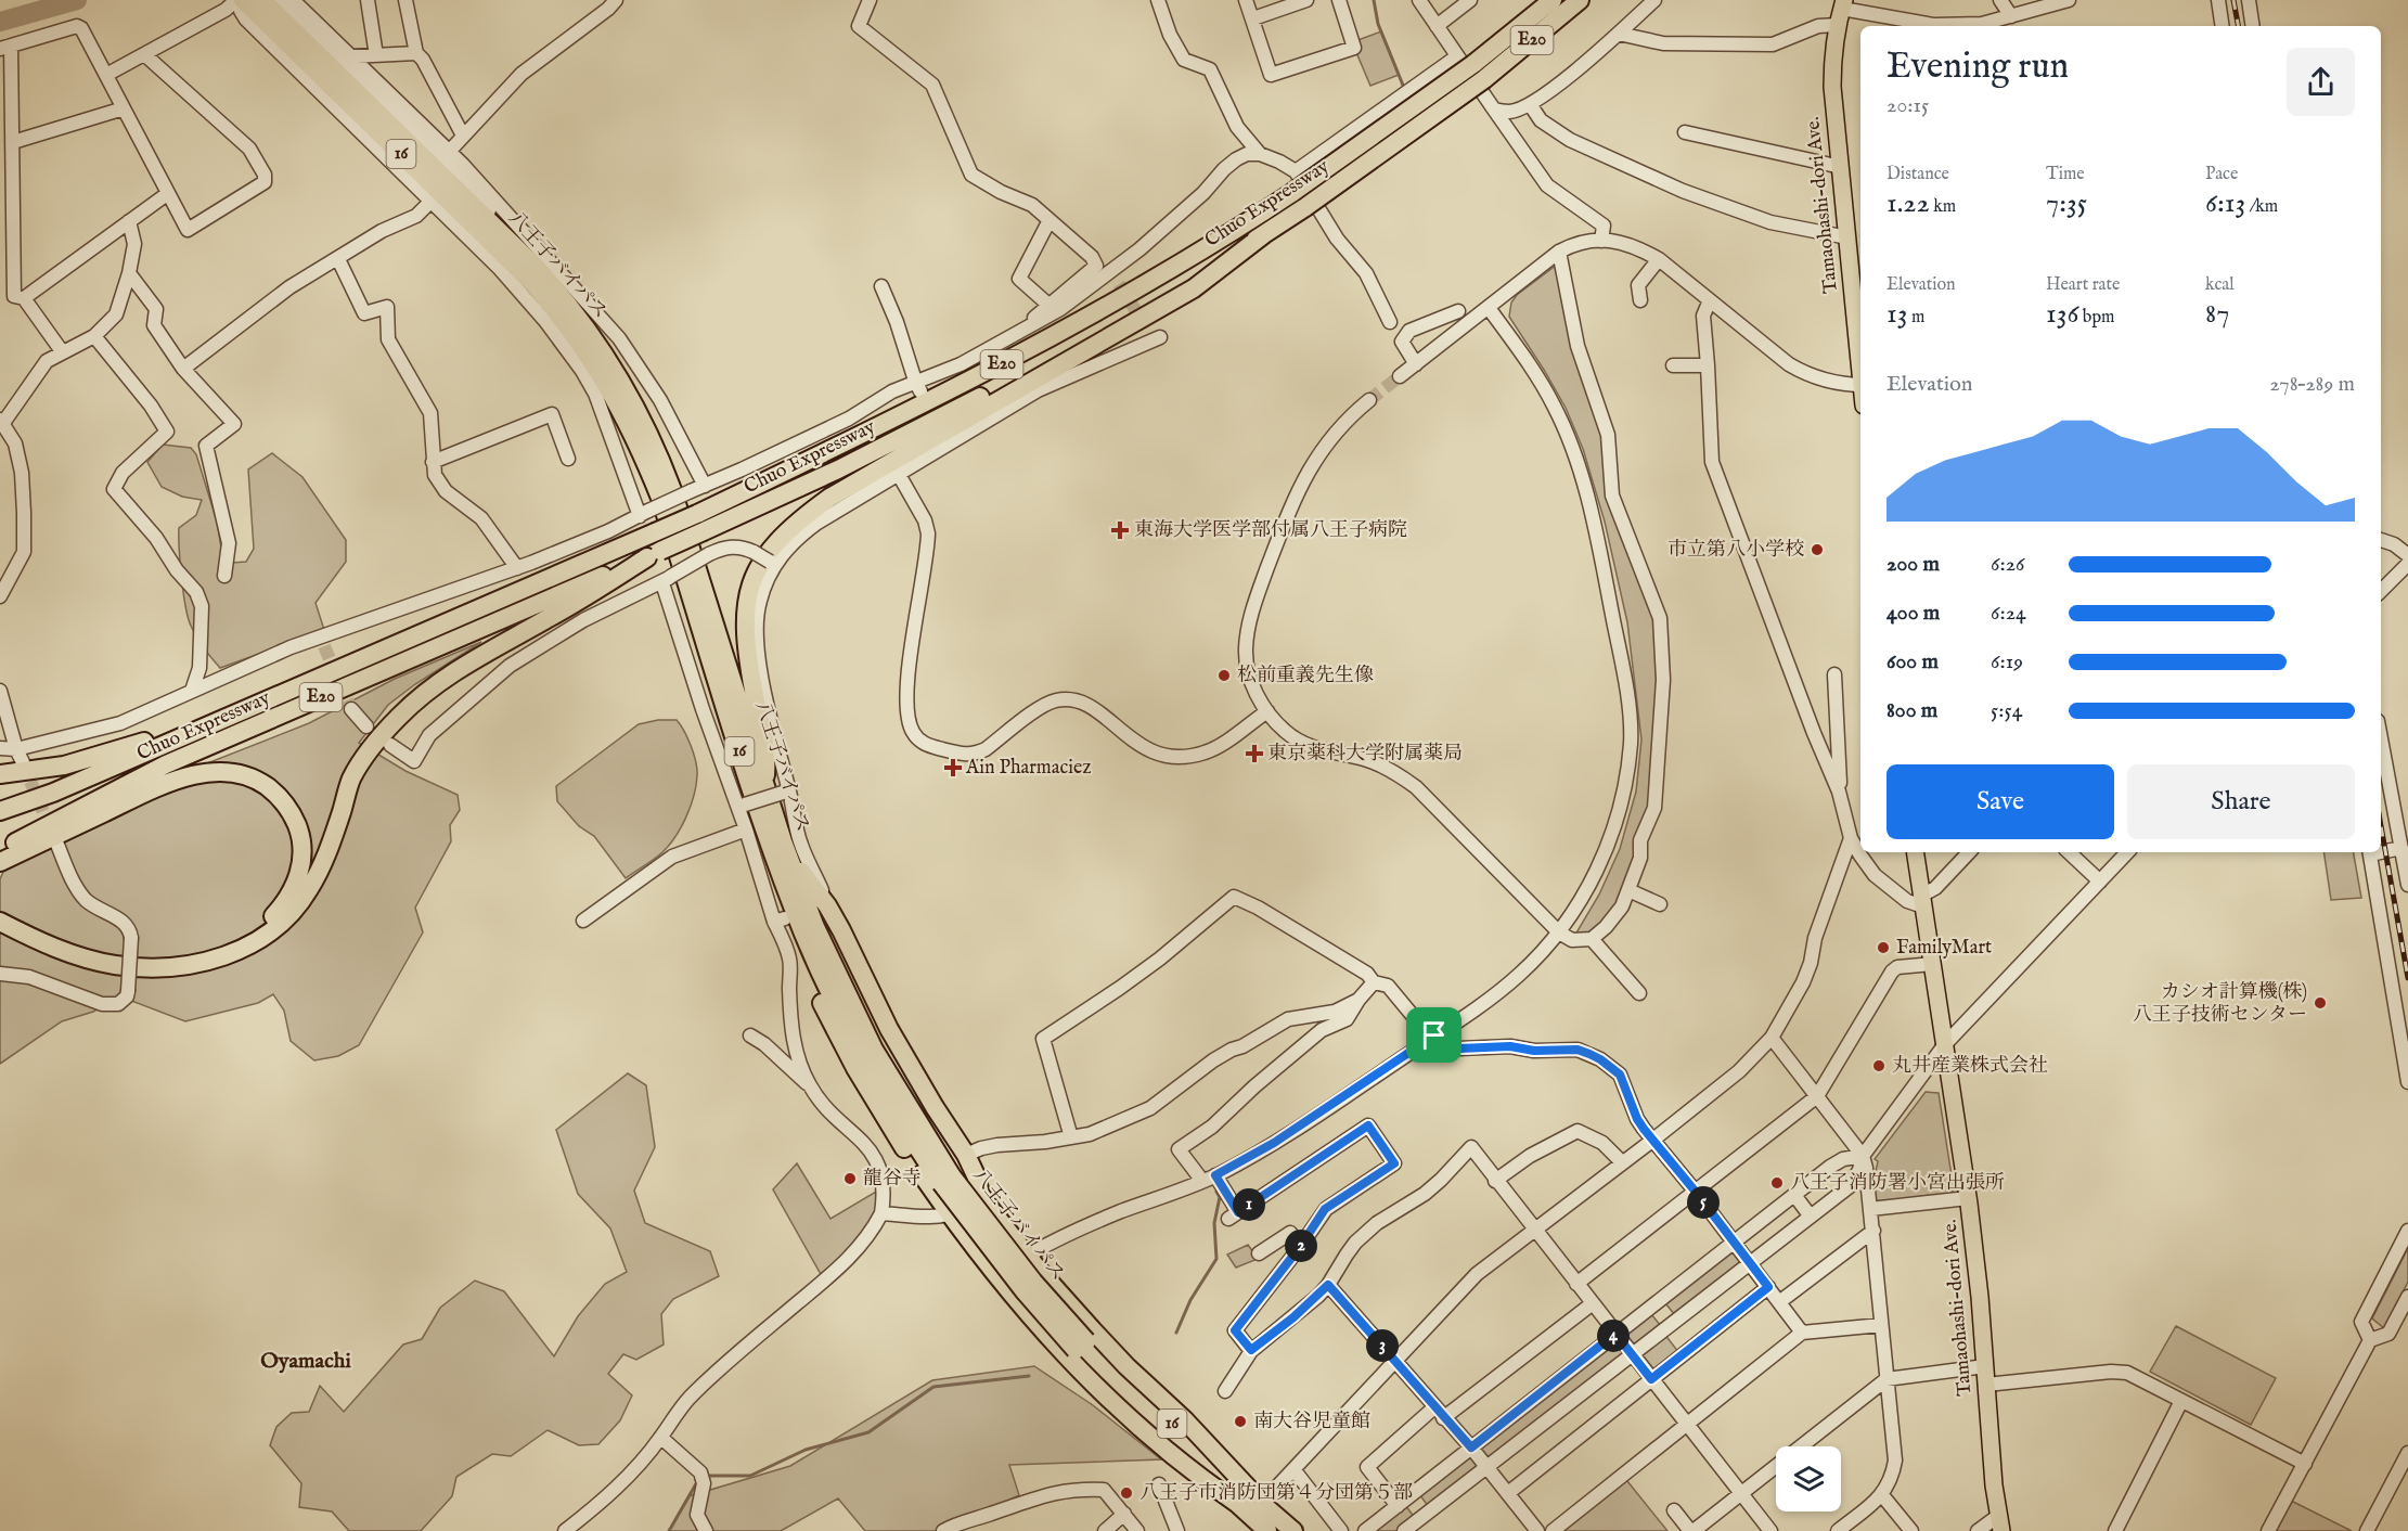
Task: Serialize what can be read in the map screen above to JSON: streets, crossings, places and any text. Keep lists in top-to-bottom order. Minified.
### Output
{"streets":{"highway":["E20","16","Chuo Expressway","八王子バイパス"],"main road":["Tamaohashi-dori Ave."]},"crossings":[["16","八王子バイパス"]],"districts":["Oyamachi"],"places":{"health":["東海大学医学部付属八王子病院","東京薬科大学附属薬局","Ain Pharmaciez"],"other":["市立第八小学校","松前重義先生像","FamilyMart","カシオ計算機(株) 八王子技術センター","丸井産業株式会社","龍谷寺","八王子消防署小宮出張所","南大谷児童館","八王子市消防団第４分団第５部"]},"page":{"heading":["Evening run","20:15"],"stats":[["Distance","1.22 km"],["Time","7:35"],["Pace","6:13 /km"],["Elevation","13 m"],["Heart rate","136 bpm"],["kcal","87"]],"chart":["Elevation","278–289 m"],"list":[{"name":"200 m","note":"6:26"},{"name":"400 m","note":"6:24"},{"name":"600 m","note":"6:19"},{"name":"800 m","note":"5:54"}],"buttons":["Save","Share"],"pins":["5","1","2","4","3"]}}
